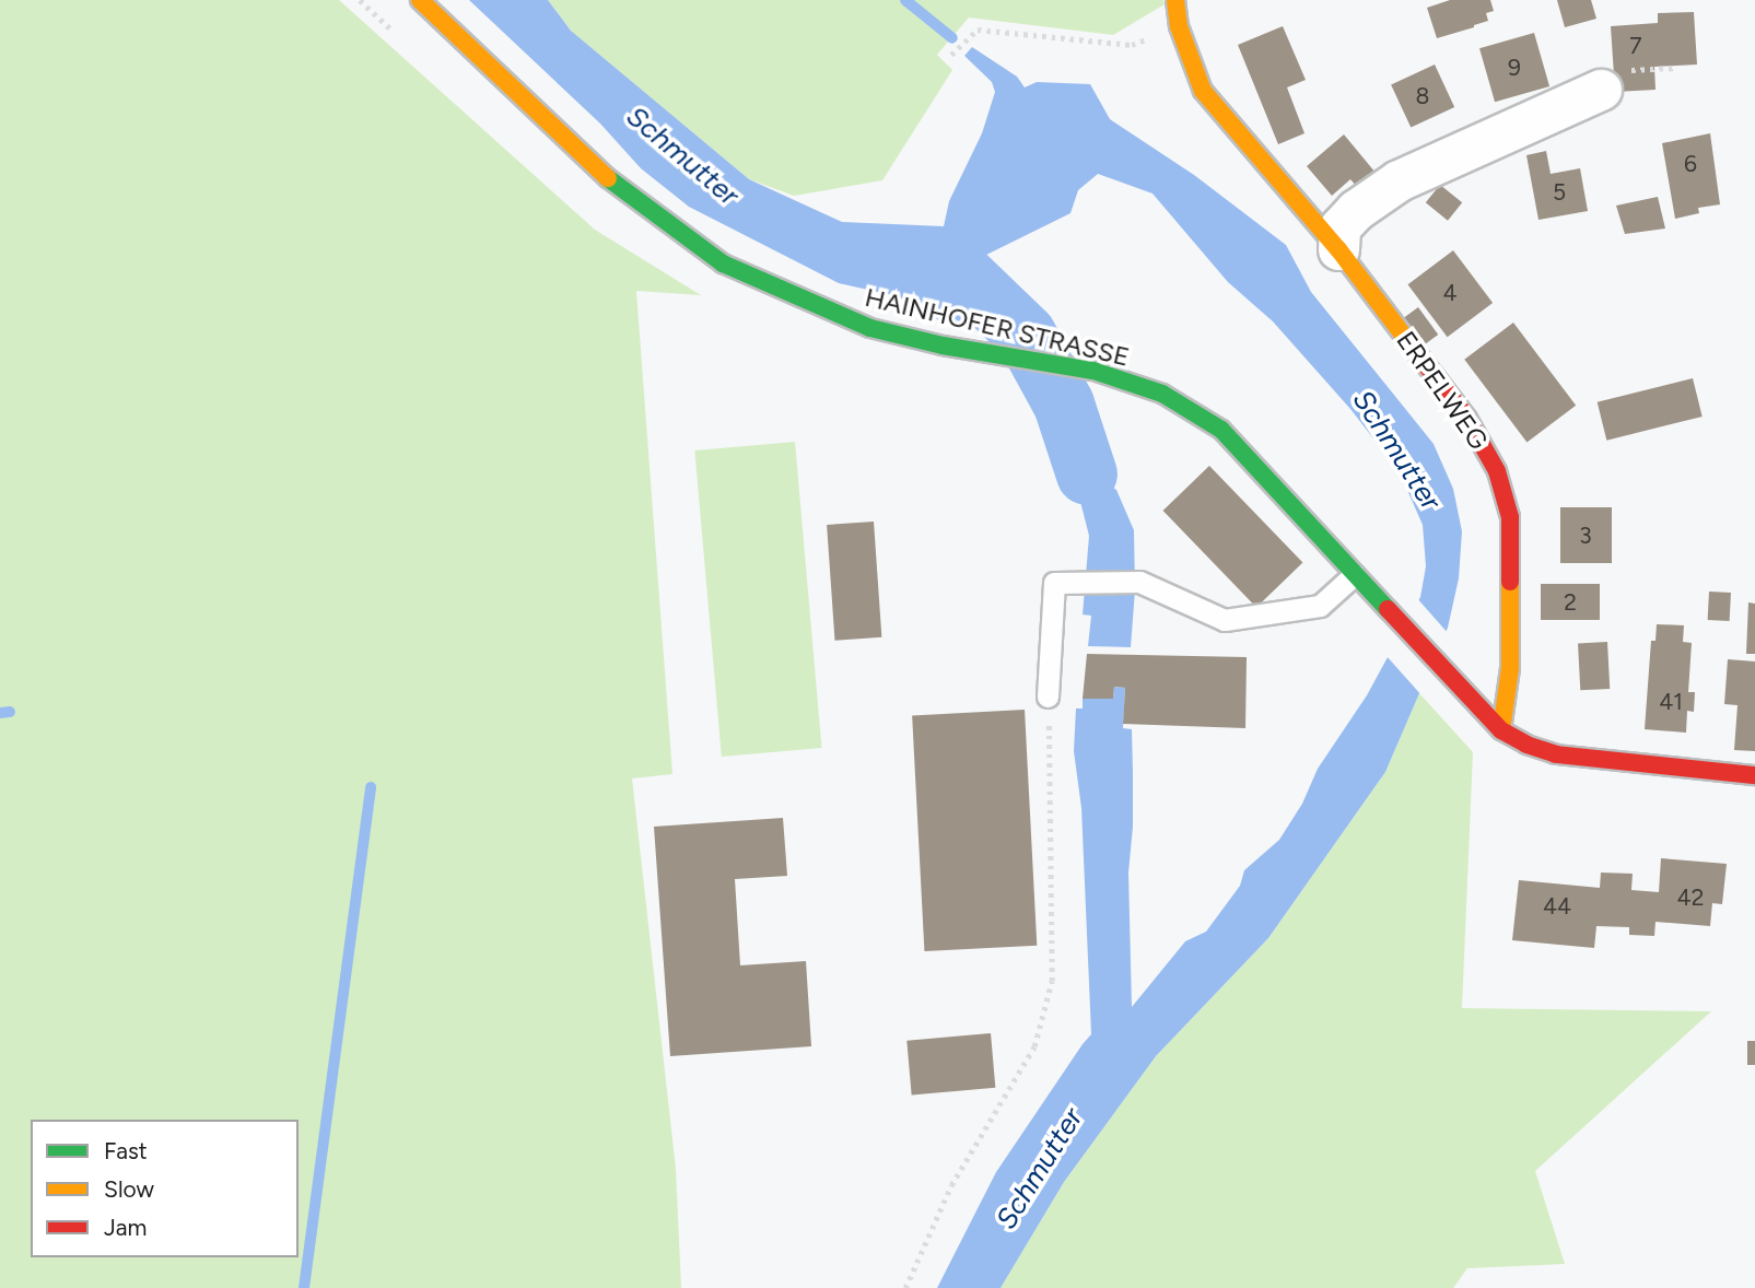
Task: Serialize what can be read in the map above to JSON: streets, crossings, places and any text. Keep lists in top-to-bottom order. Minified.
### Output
{"streets":{"street":["HAINHOFER STRASSE","ERPELWEG"]},"crossings":[["HAINHOFER STRASSE","ERPELWEG"]],"water":["Schmutter"],"house_numbers":["7","9","8","6","5","4","3","2","41","42","44"],"legend":["Fast","Slow","Jam"]}
